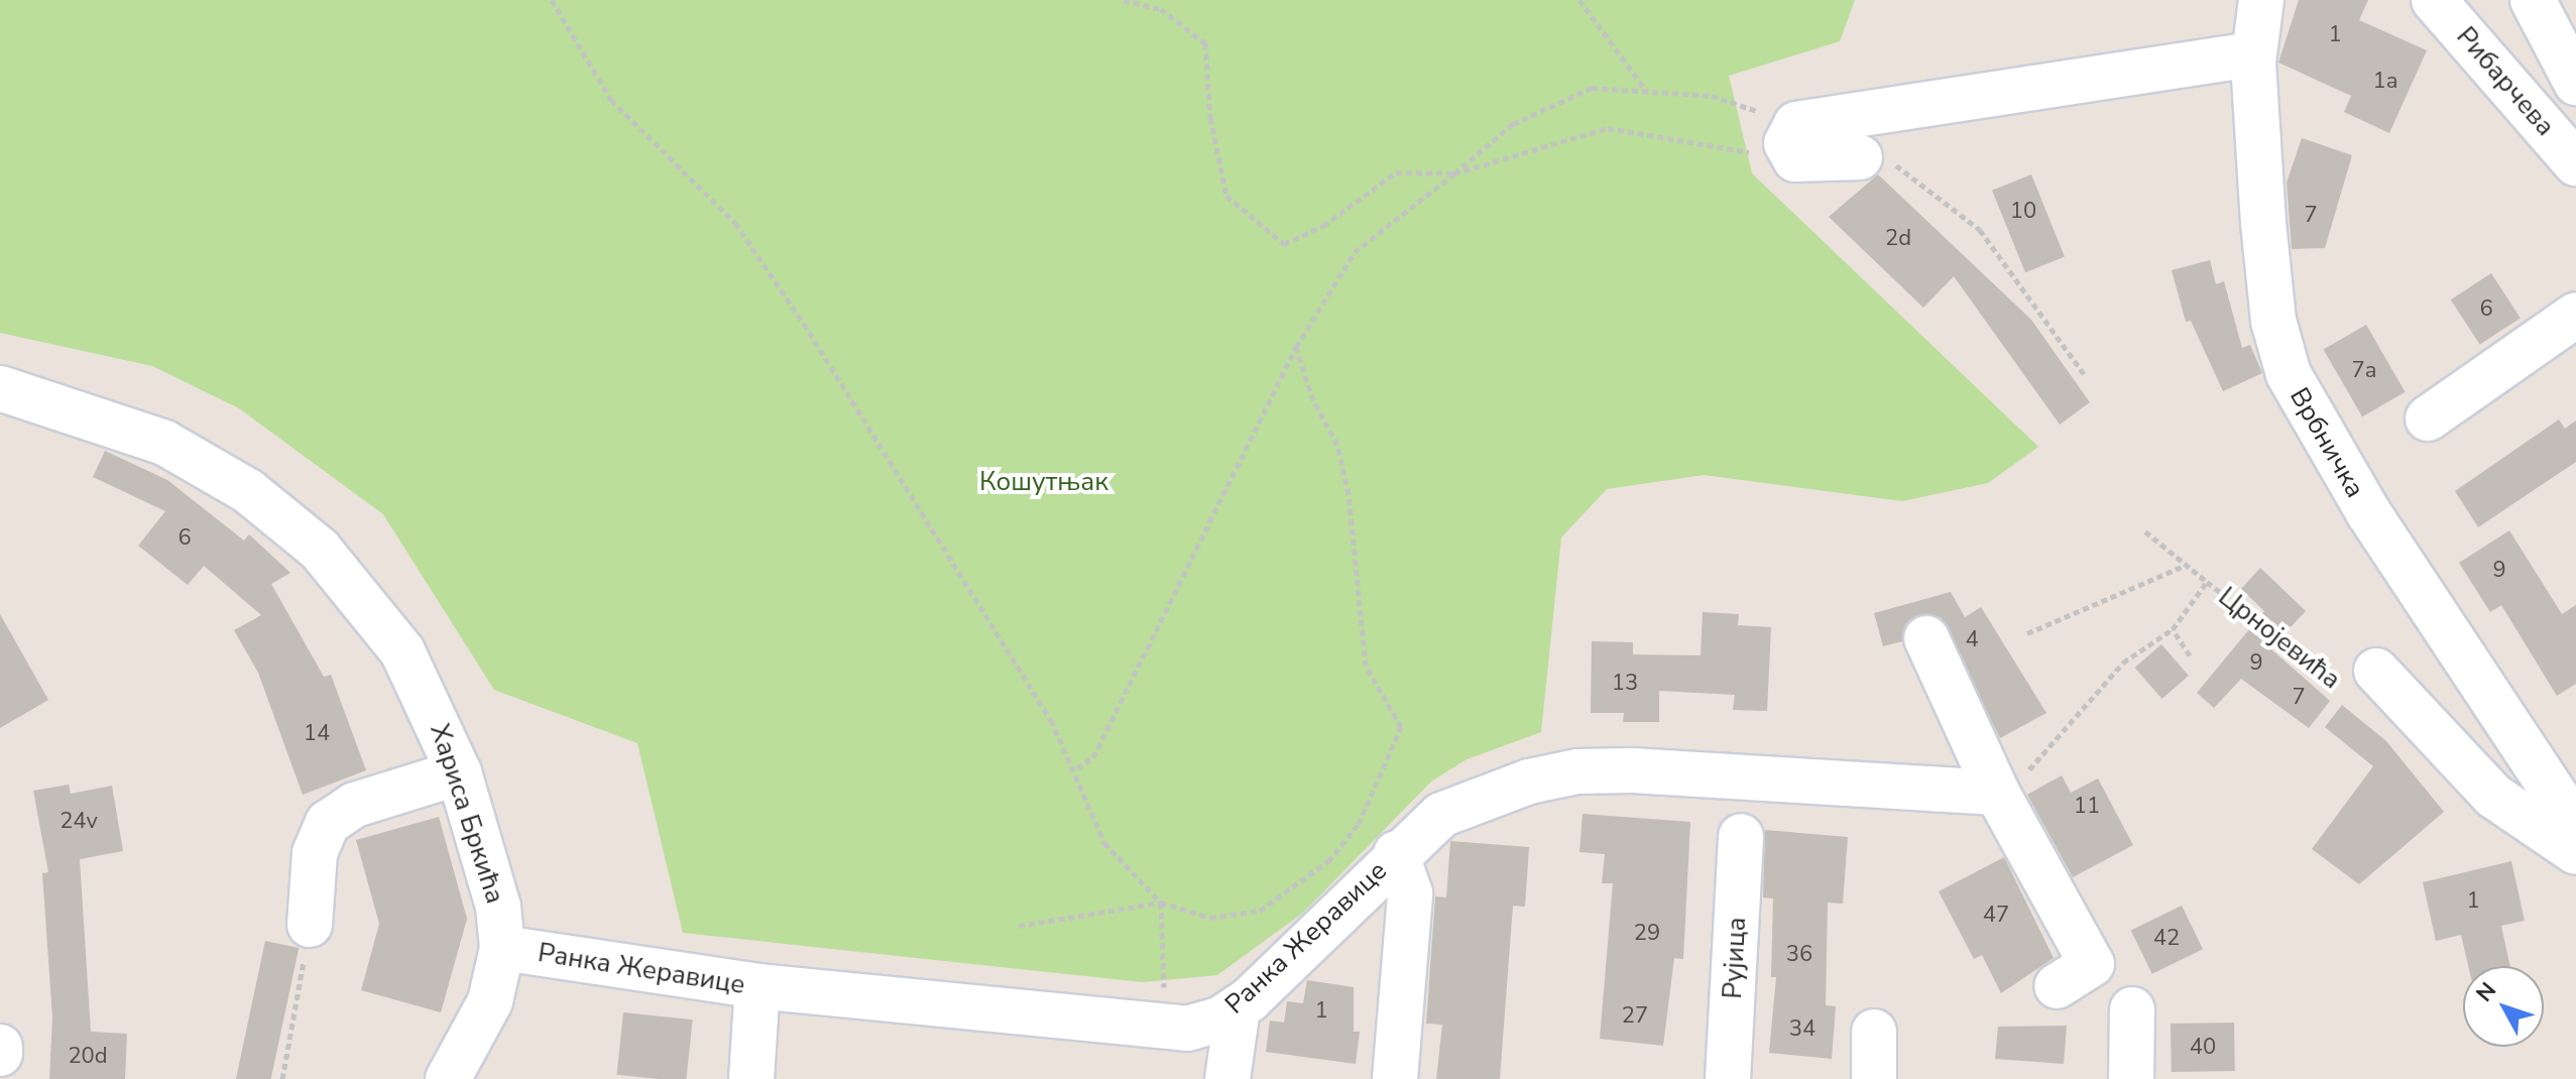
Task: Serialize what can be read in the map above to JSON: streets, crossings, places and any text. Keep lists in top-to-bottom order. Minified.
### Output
{"streets":{"street":["Рибарчева","Врбничка","Црнојевића","Хариса Бркића","Ранка Жеравице","Рујица"]},"crossings":[["Црнојевића","Ранка Жеравице"],["Хариса Бркића","Ранка Жеравице"]],"parks":["Кошутњак"],"house_numbers":["1","1a","10","7","2d","6","7a","6","9","4","9","13","7","14","11","24v","1","47","29","42","36","1","27","34","40","20d"],"north":"top left"}
